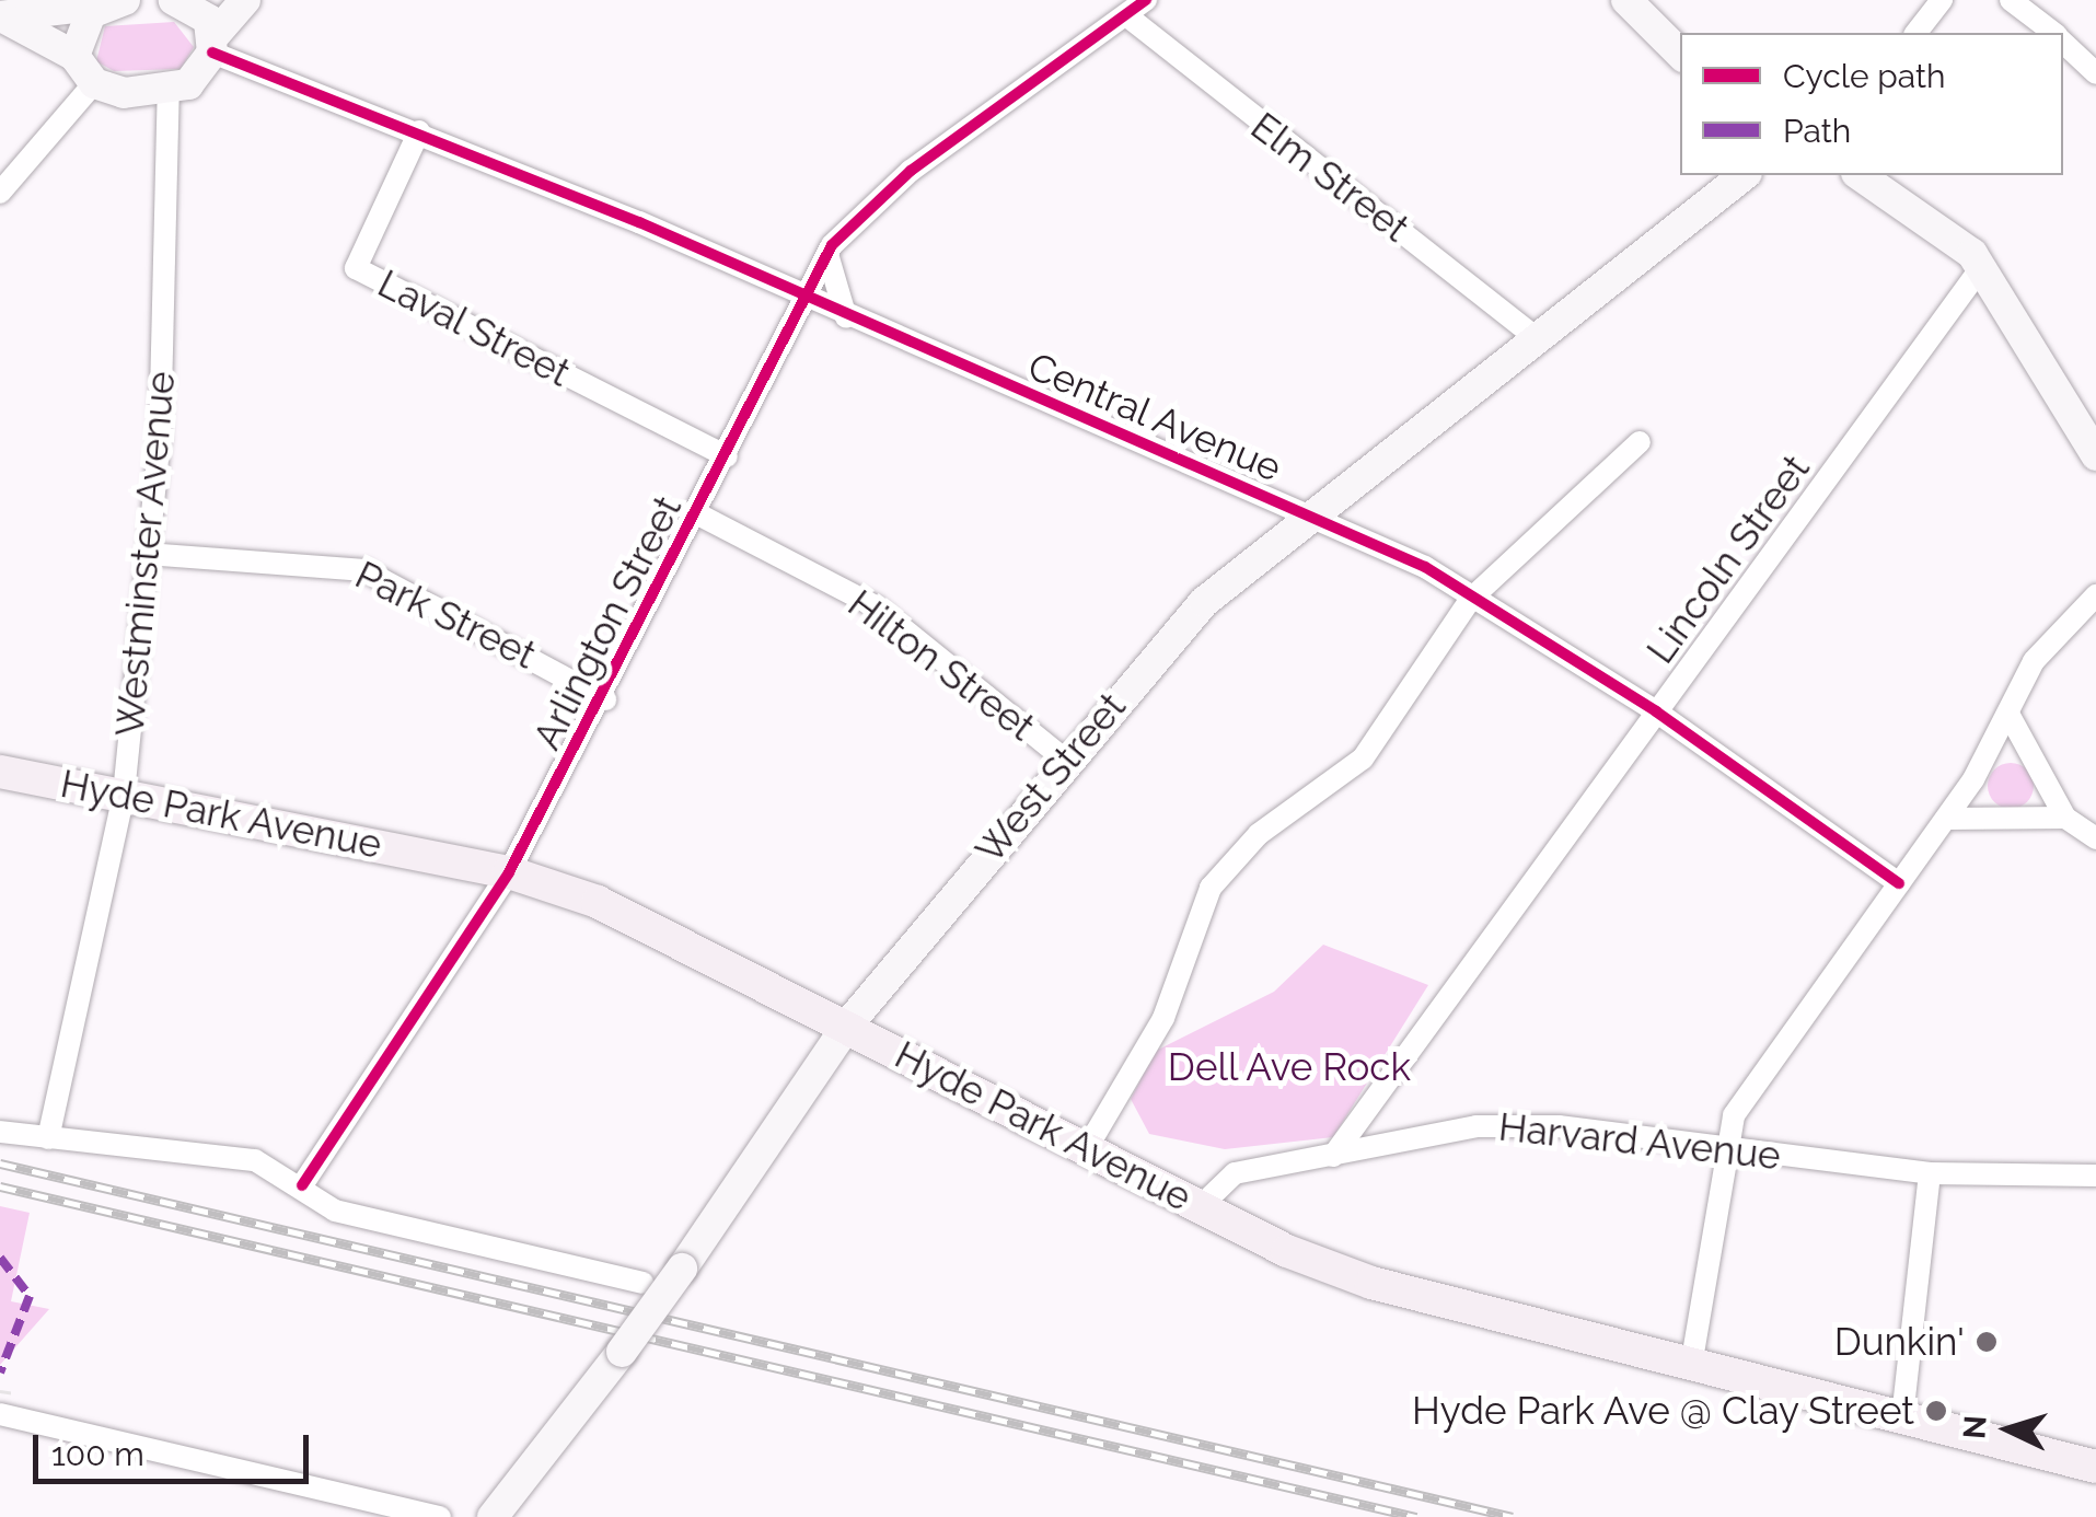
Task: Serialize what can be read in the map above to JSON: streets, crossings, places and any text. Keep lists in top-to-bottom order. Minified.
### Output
{"streets":{"main road":["West Street","Hyde Park Avenue"],"street":["Elm Street","Laval Street","Central Avenue","Westminster Avenue","Lincoln Street","Park Street","Arlington Street","Hilton Street","Harvard Avenue"]},"crossings":[["Elm Street","Arlington Street"],["Elm Street","West Street"],["Laval Street","Central Avenue"],["Laval Street","Arlington Street"],["Central Avenue","Lincoln Street"],["Central Avenue","Arlington Street"],["Central Avenue","West Street"],["Westminster Avenue","Park Street"],["Westminster Avenue","Hyde Park Avenue"],["Lincoln Street","Harvard Avenue"],["Park Street","Arlington Street"],["Arlington Street","Hilton Street"],["Arlington Street","Hyde Park Avenue"],["Hilton Street","West Street"],["West Street","Hyde Park Avenue"],["Hyde Park Avenue","Harvard Avenue"]],"parks":["Dell Ave Rock"],"places":["Dunkin'","Hyde Park Ave @ Clay Street"],"legend":["Cycle path","Path"],"scale_bar":"100 m","north":"left"}
